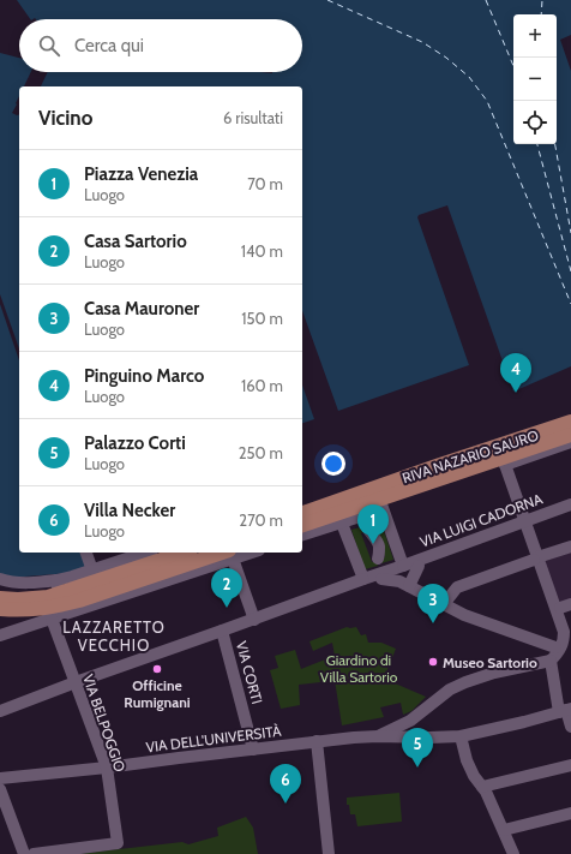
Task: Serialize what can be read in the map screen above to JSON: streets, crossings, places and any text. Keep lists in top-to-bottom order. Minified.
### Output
{"streets":{"main road":["RIVA NAZARIO SAURO"],"street":["VIA LUIGI CADORNA","VIA CORTI","VIA BELPOGGIO","VIA DELL'UNIVERSITÀ"]},"crossings":[["VIA LUIGI CADORNA","VIA CORTI"],["VIA LUIGI CADORNA","VIA BELPOGGIO"],["VIA CORTI","VIA DELL'UNIVERSITÀ"],["VIA BELPOGGIO","VIA DELL'UNIVERSITÀ"]],"districts":["LAZZARETTO VECCHIO"],"parks":["Giardino di Villa Sartorio"],"places":["Museo Sartorio","Officine Rumignani"],"page":{"map_buttons":["+","−"],"search":"Cerca qui","heading":["Vicino","6 risultati"],"list":[{"mark":"1","name":"Piazza Venezia","note":"Luogo","value":"70 m"},{"mark":"2","name":"Casa Sartorio","note":"Luogo","value":"140 m"},{"mark":"3","name":"Casa Mauroner","note":"Luogo","value":"150 m"},{"mark":"4","name":"Pinguino Marco","note":"Luogo","value":"160 m"},{"mark":"5","name":"Palazzo Corti","note":"Luogo","value":"250 m"},{"mark":"6","name":"Villa Necker","note":"Luogo","value":"270 m"}],"pins":["4","1","2","3","5","6"]}}
